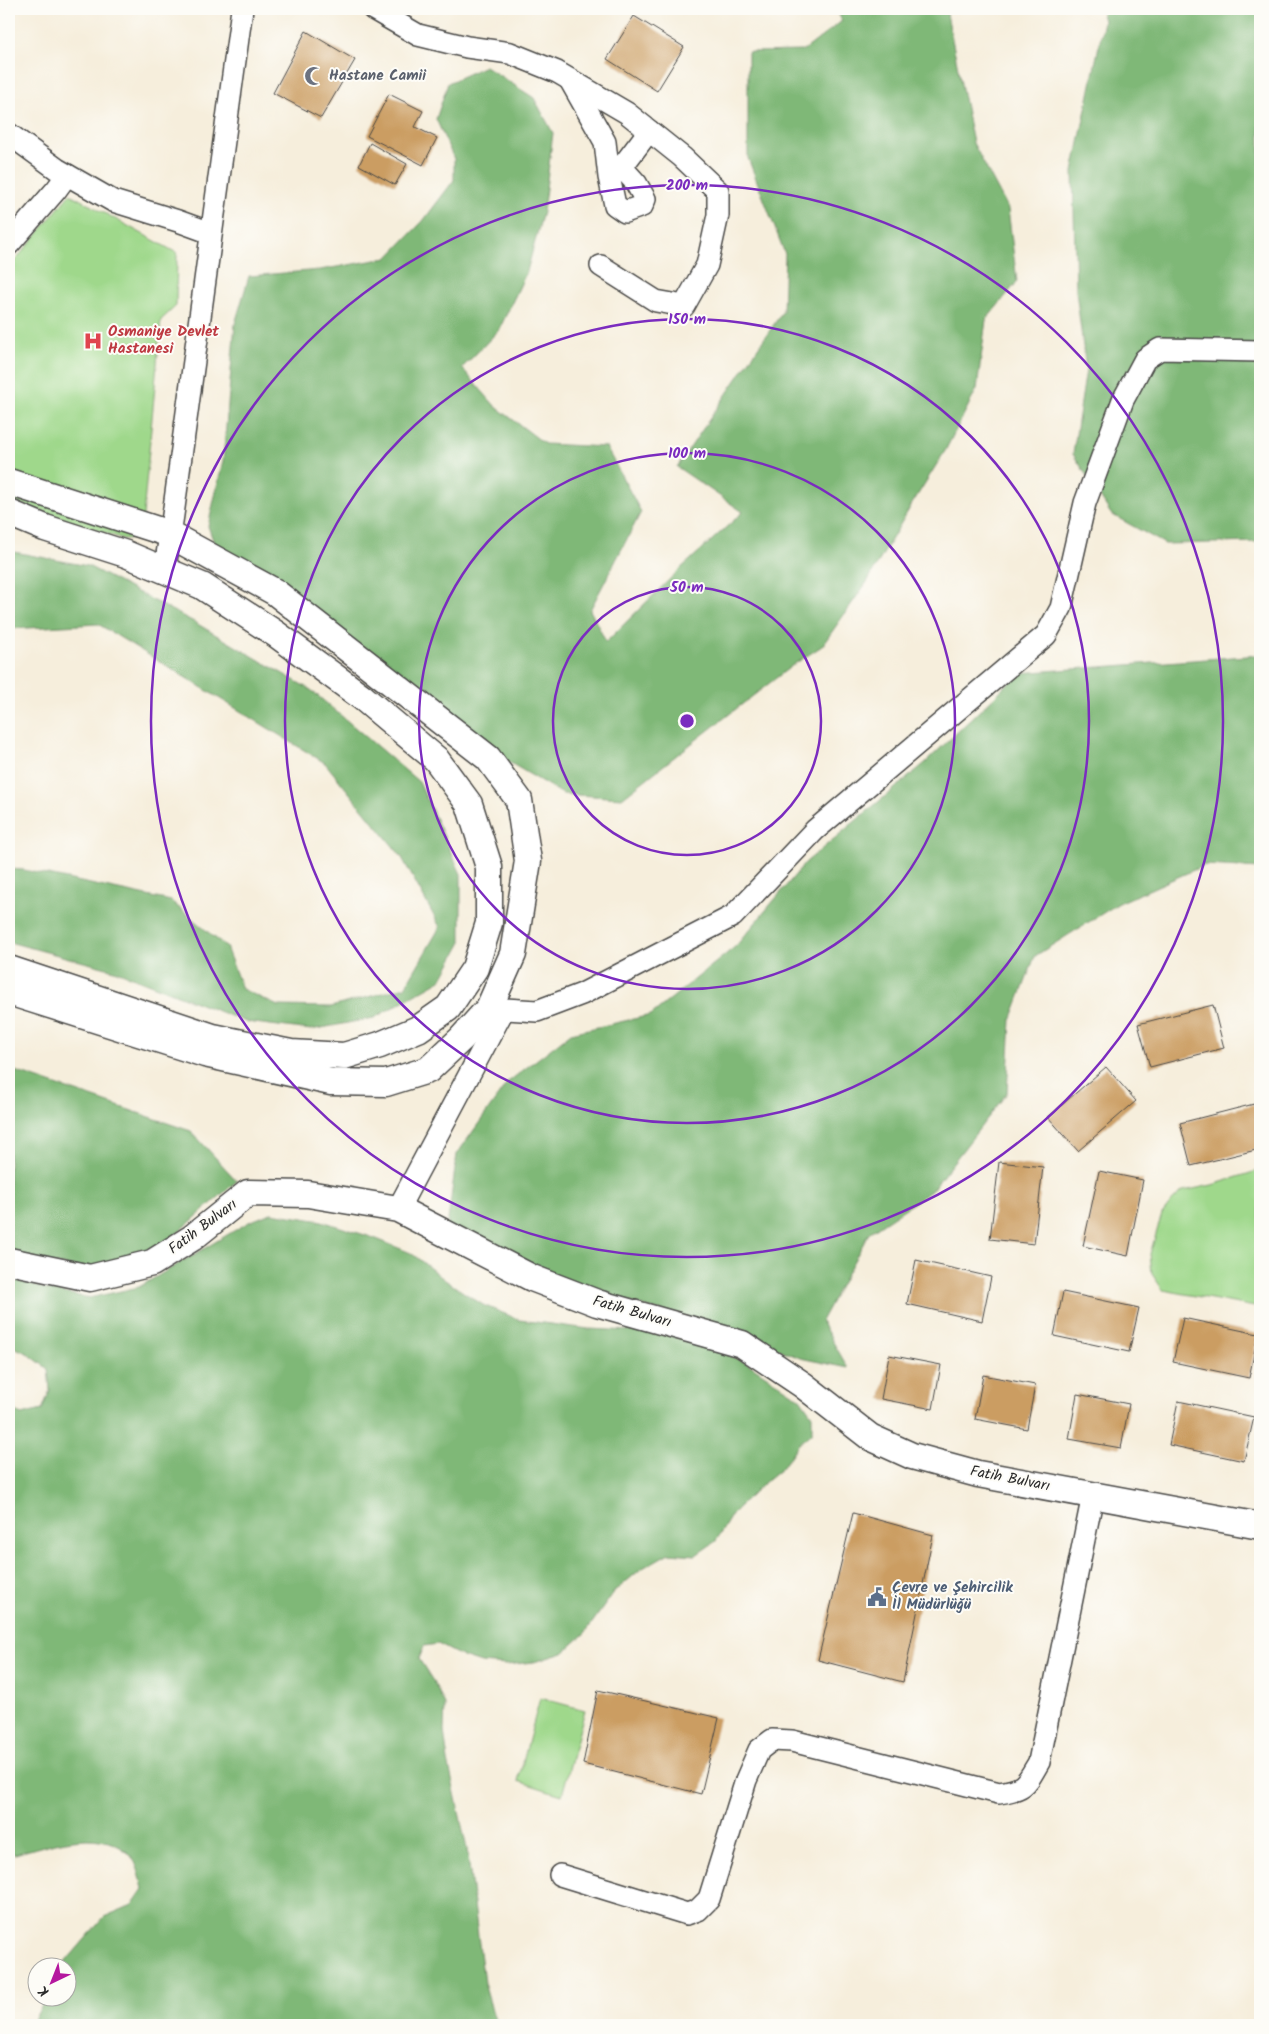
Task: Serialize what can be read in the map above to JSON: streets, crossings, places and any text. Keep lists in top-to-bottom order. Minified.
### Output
{"streets":{"street":["Fatih Bulvarı"]},"places":{"mosque":["Hastane Camii"],"hospital":["Osmaniye Devlet Hastanesi"],"public building":["Çevre ve Şehircilik İl Müdürlüğü"]},"north":"bottom left","rings":["200 m","150 m","100 m","50 m"]}
